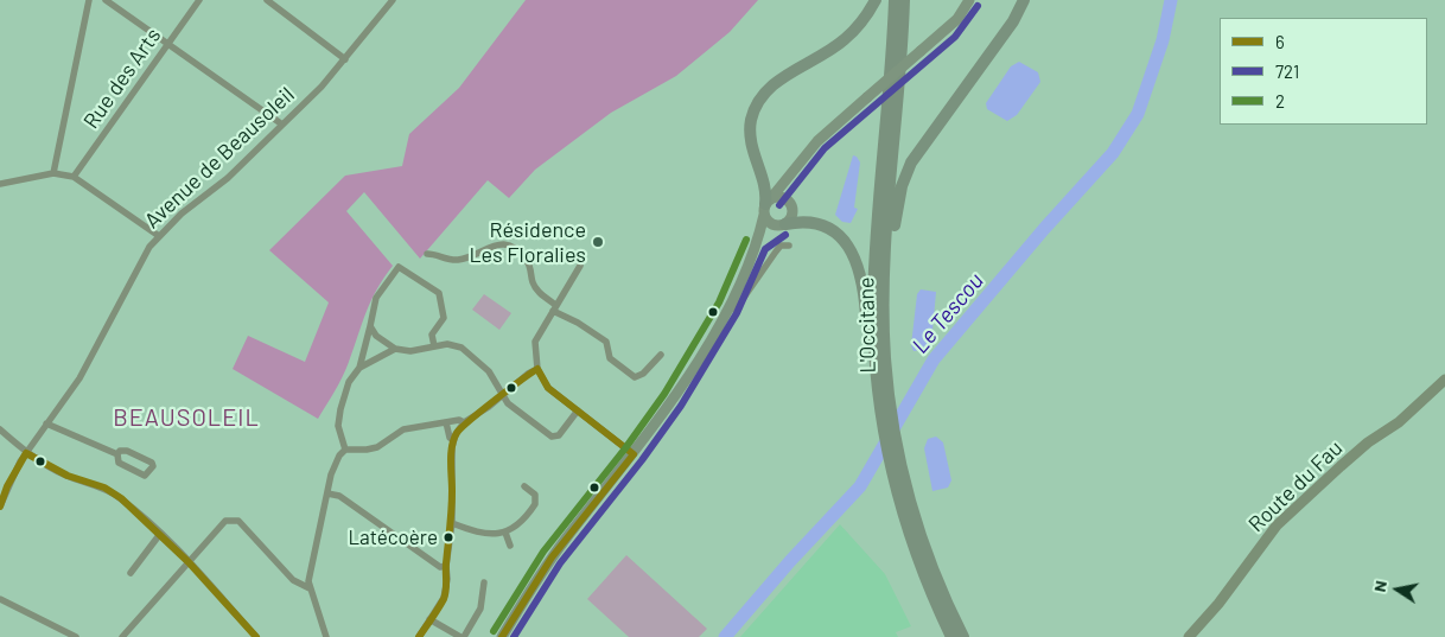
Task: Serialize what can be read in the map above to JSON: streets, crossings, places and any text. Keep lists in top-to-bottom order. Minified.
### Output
{"streets":{"highway":["L'Occitane"],"street":["Rue des Arts","Avenue de Beausoleil","Route du Fau"]},"districts":["BEAUSOLEIL"],"water":["Le Tescou"],"places":["Résidence Les Floralies","Latécoère"],"lines":["transit line 721","transit line 2","transit line 6"],"legend":["6","721","2"],"north":"left"}
